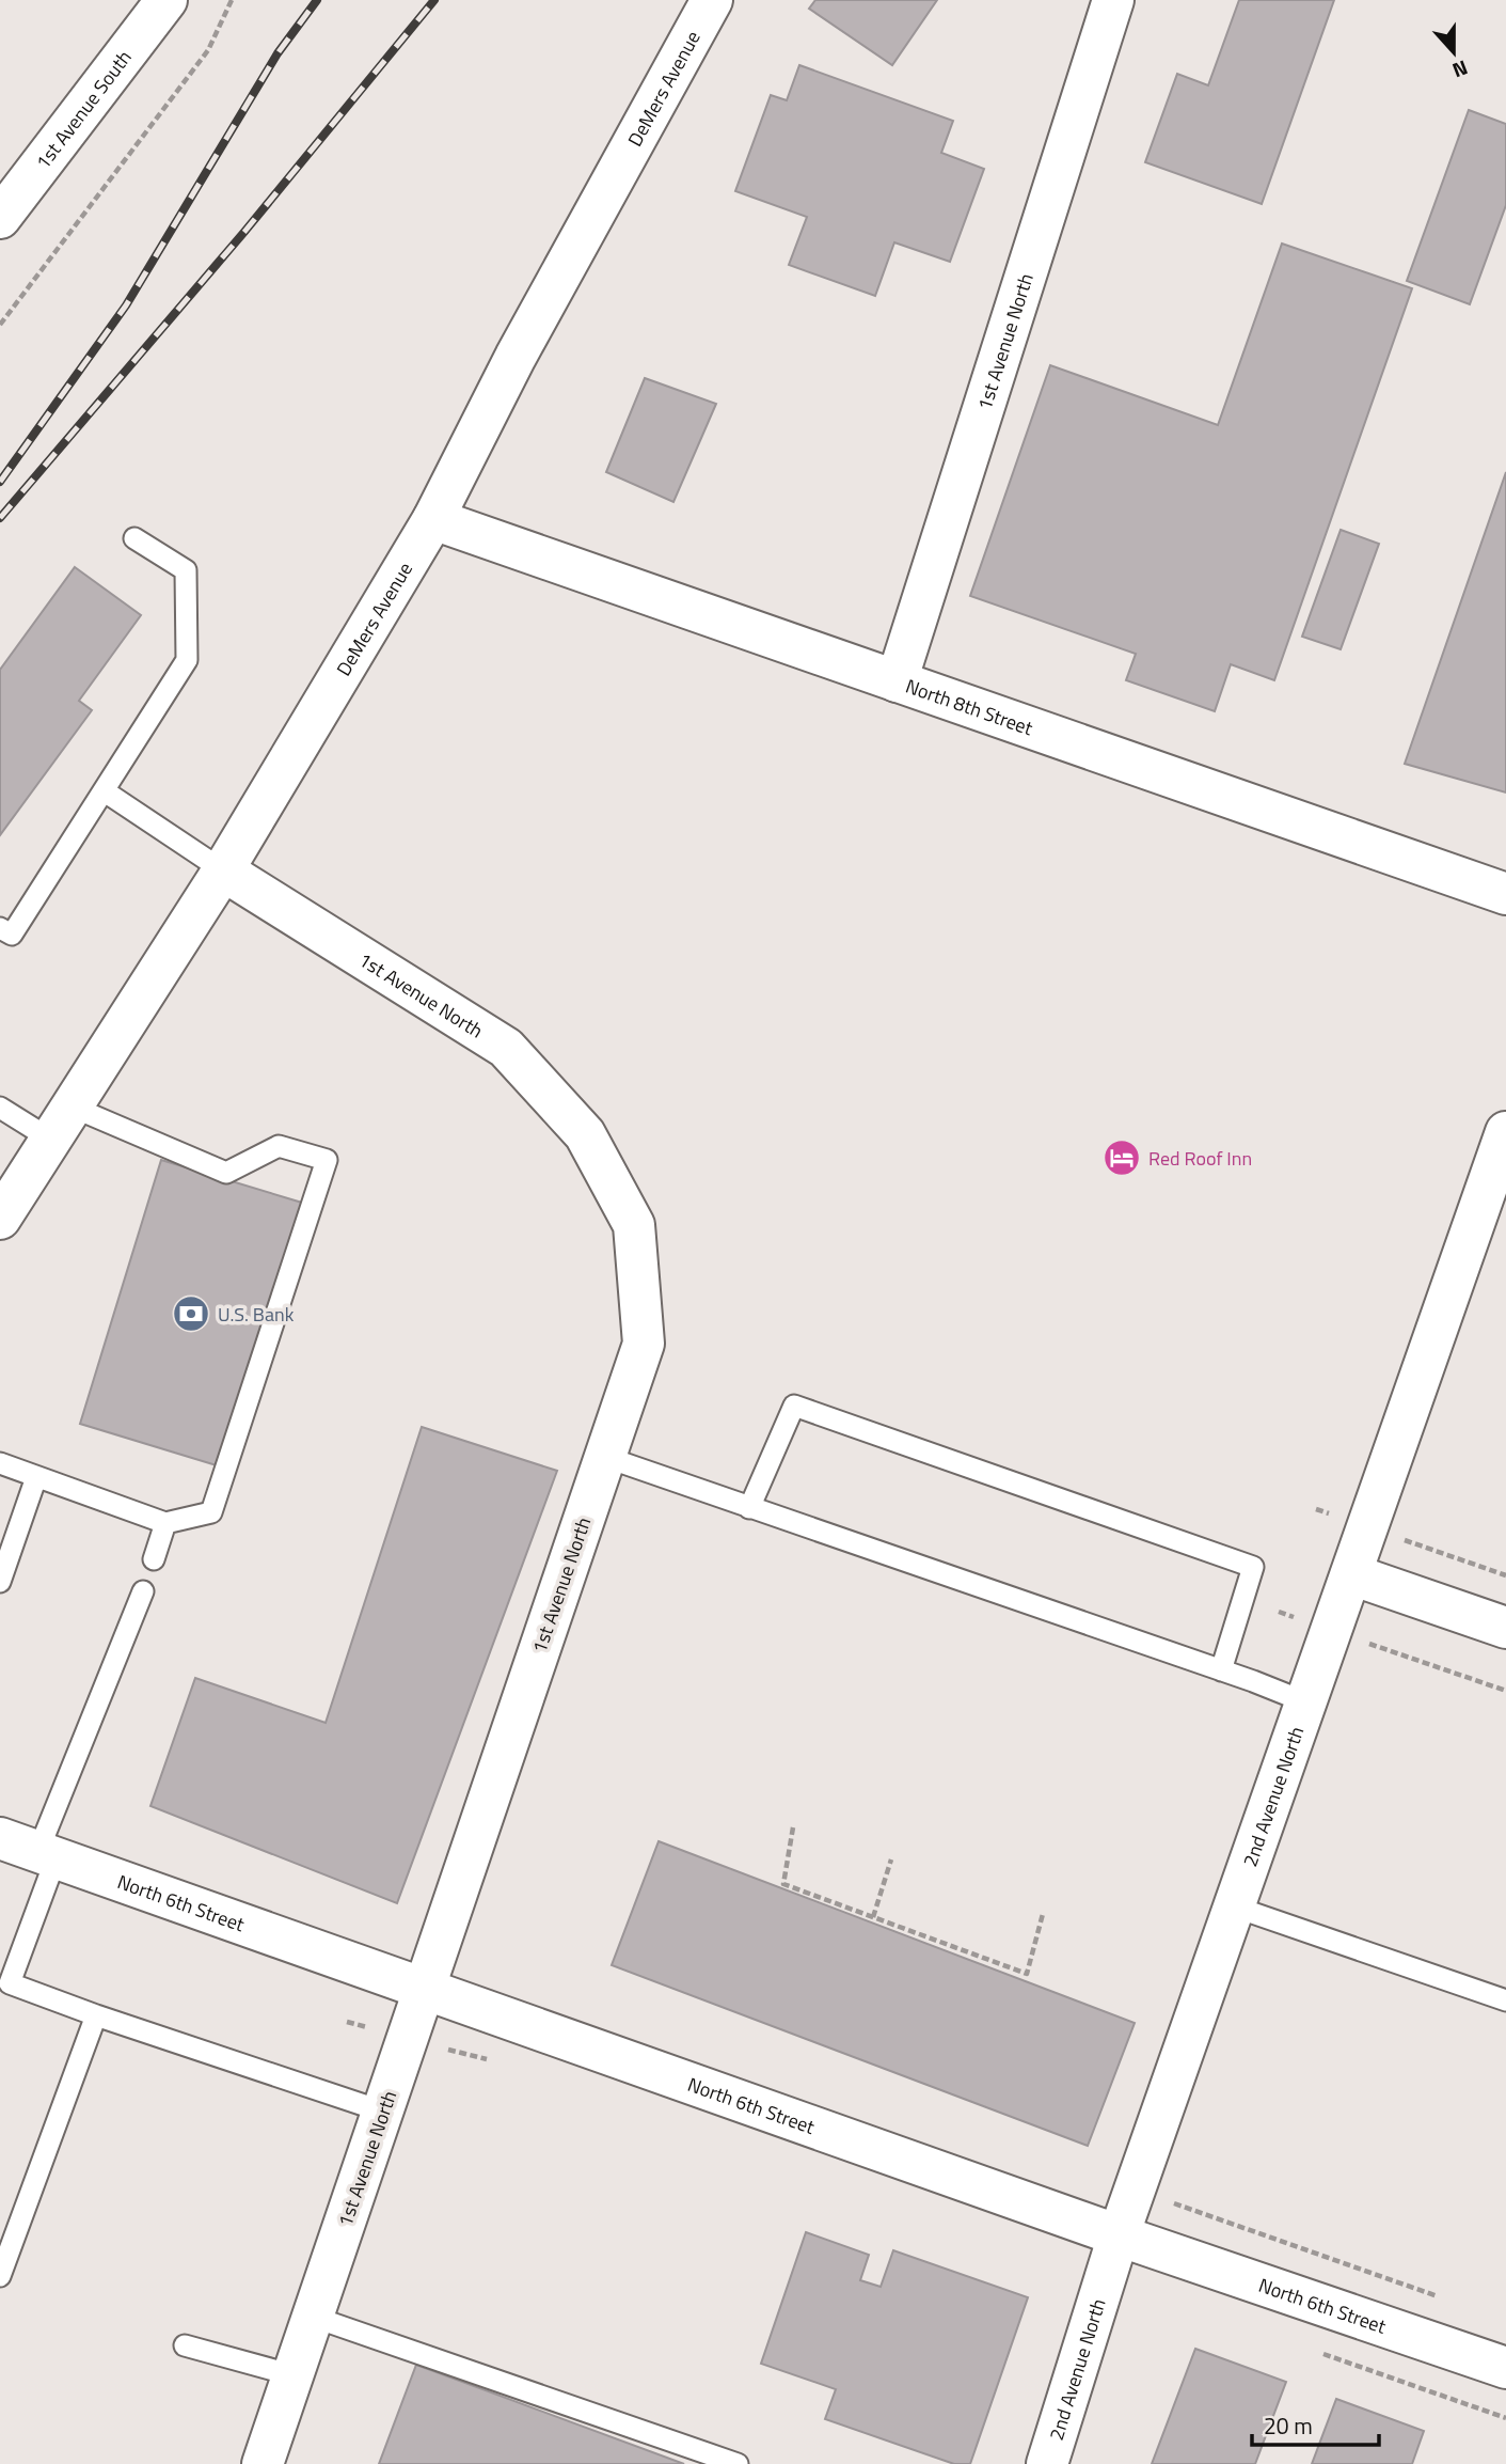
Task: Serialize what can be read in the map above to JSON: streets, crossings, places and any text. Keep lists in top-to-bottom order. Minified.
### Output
{"streets":{"street":["DeMers Avenue","1st Avenue South","1st Avenue North","North 8th Street","2nd Avenue North","North 6th Street"]},"crossings":[["DeMers Avenue","1st Avenue North"],["DeMers Avenue","North 8th Street"],["1st Avenue North","North 8th Street"],["1st Avenue North","North 6th Street"],["2nd Avenue North","North 6th Street"]],"places":{"hotel":["Red Roof Inn"],"bank":["U.S. Bank"]},"scale_bar":"20 m","north":"bottom"}
